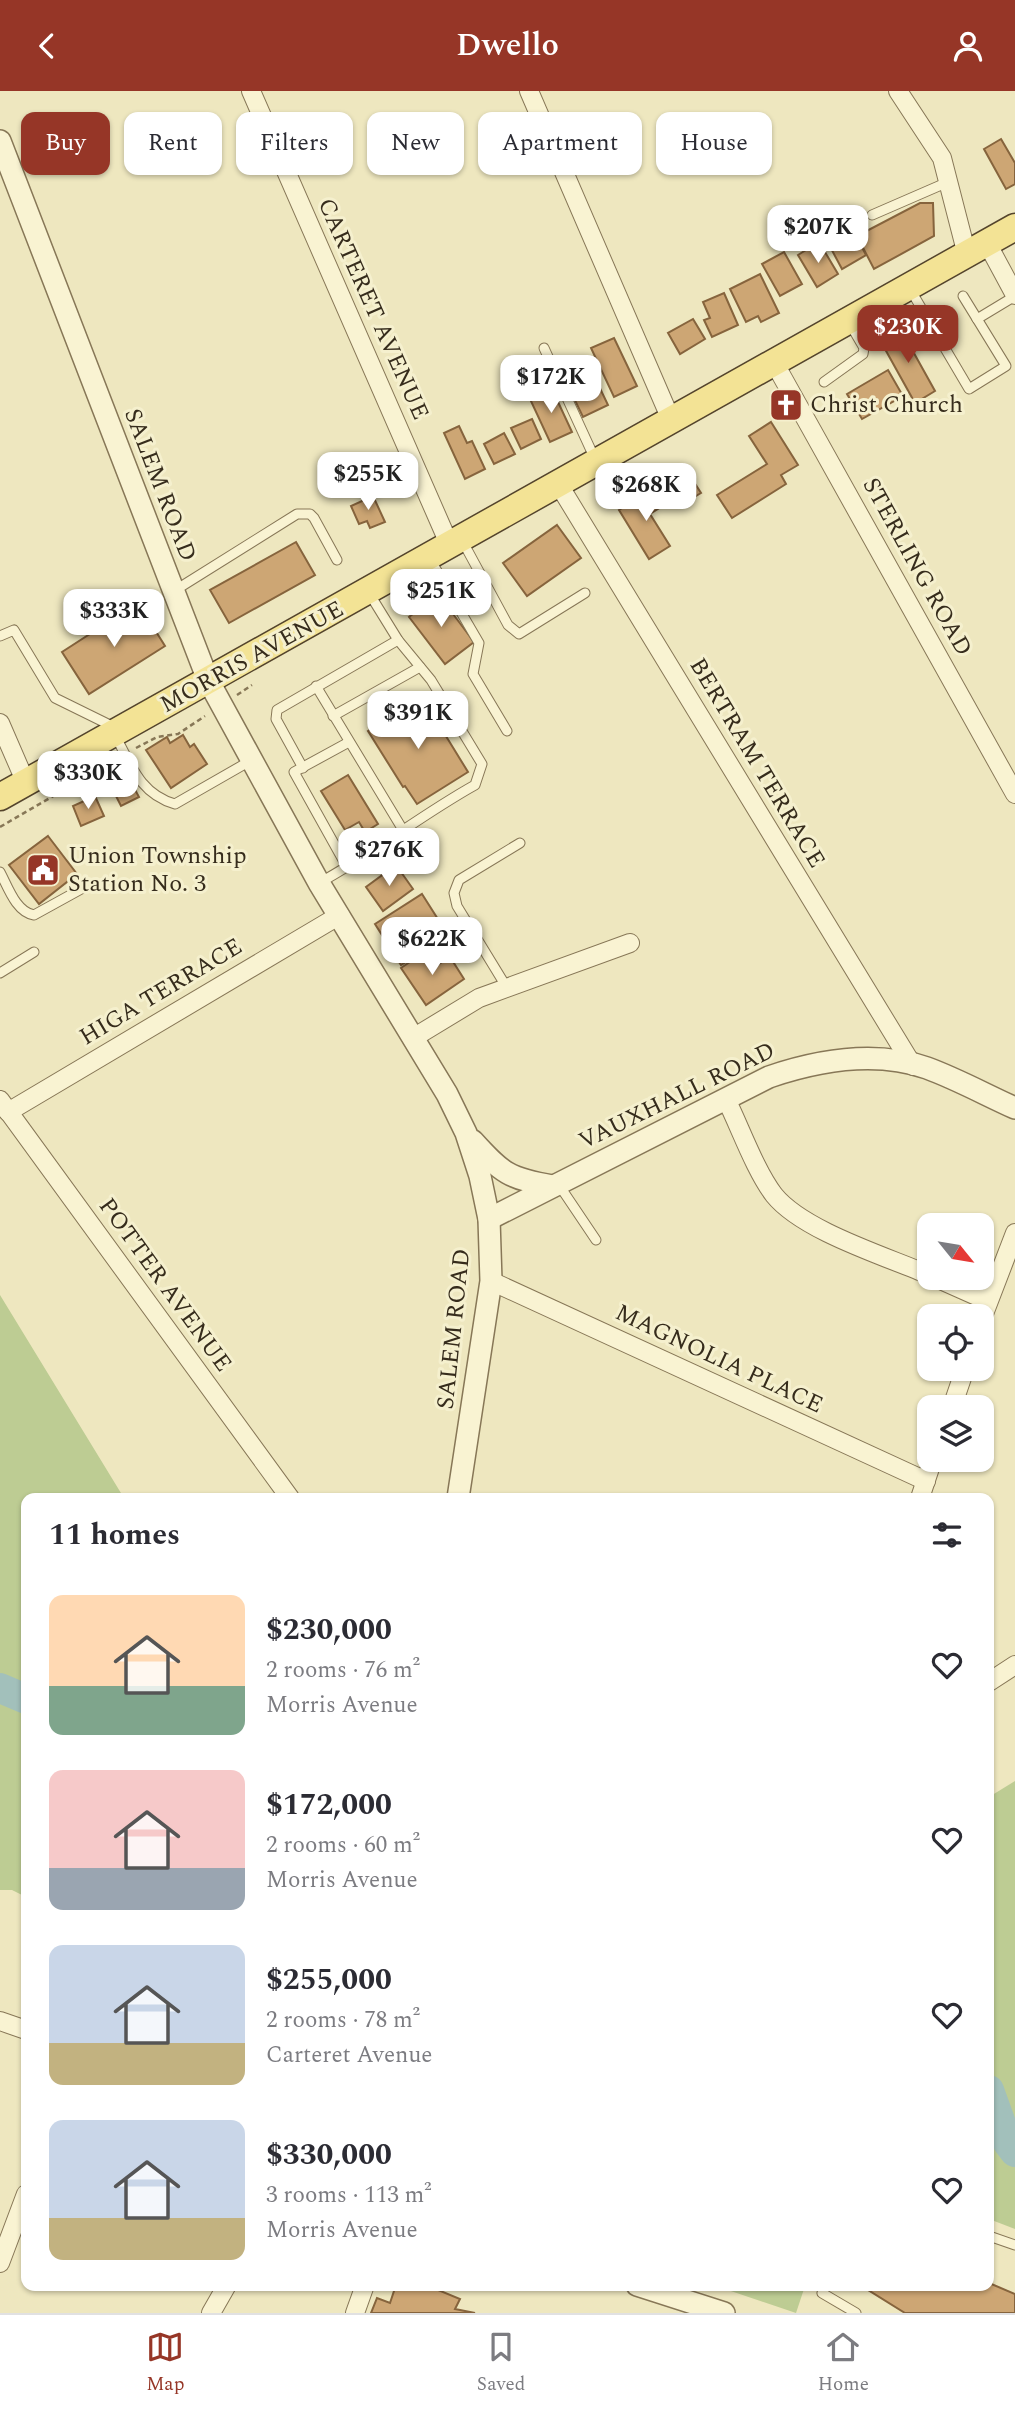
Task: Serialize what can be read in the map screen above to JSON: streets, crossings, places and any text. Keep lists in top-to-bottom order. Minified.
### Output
{"streets":{"main road":["MORRIS AVENUE"],"street":["CARTERET AVENUE","SALEM ROAD","STERLING ROAD","BERTRAM TERRACE","HIGA TERRACE","VAUXHALL ROAD","POTTER AVENUE","MAGNOLIA PLACE"]},"crossings":[["CARTERET AVENUE","MORRIS AVENUE"],["SALEM ROAD","MORRIS AVENUE"],["SALEM ROAD","HIGA TERRACE"],["SALEM ROAD","VAUXHALL ROAD"],["SALEM ROAD","MAGNOLIA PLACE"],["STERLING ROAD","MORRIS AVENUE"],["MORRIS AVENUE","BERTRAM TERRACE"],["BERTRAM TERRACE","VAUXHALL ROAD"],["HIGA TERRACE","POTTER AVENUE"]],"places":{"church":["Christ Church"],"public building":["Union Township Station No. 3"]},"north":"bottom right","page":{"header":"Dwello","chip":["Buy","Rent","Filters","New","Apartment","House"],"price":["$207K","$230K","$172K","$255K","$268K","$251K","$333K","$391K","$330K","$276K","$622K"],"heading":"11 homes","list":[{"name":"$230,000","note":"2 rooms · 76 m² · Morris Avenue"},{"name":"$172,000","note":"2 rooms · 60 m² · Morris Avenue"},{"name":"$255,000","note":"2 rooms · 78 m² · Carteret Avenue"},{"name":"$330,000","note":"3 rooms · 113 m² · Morris Avenue"}],"tabs":["Map","Saved","Home"]}}
